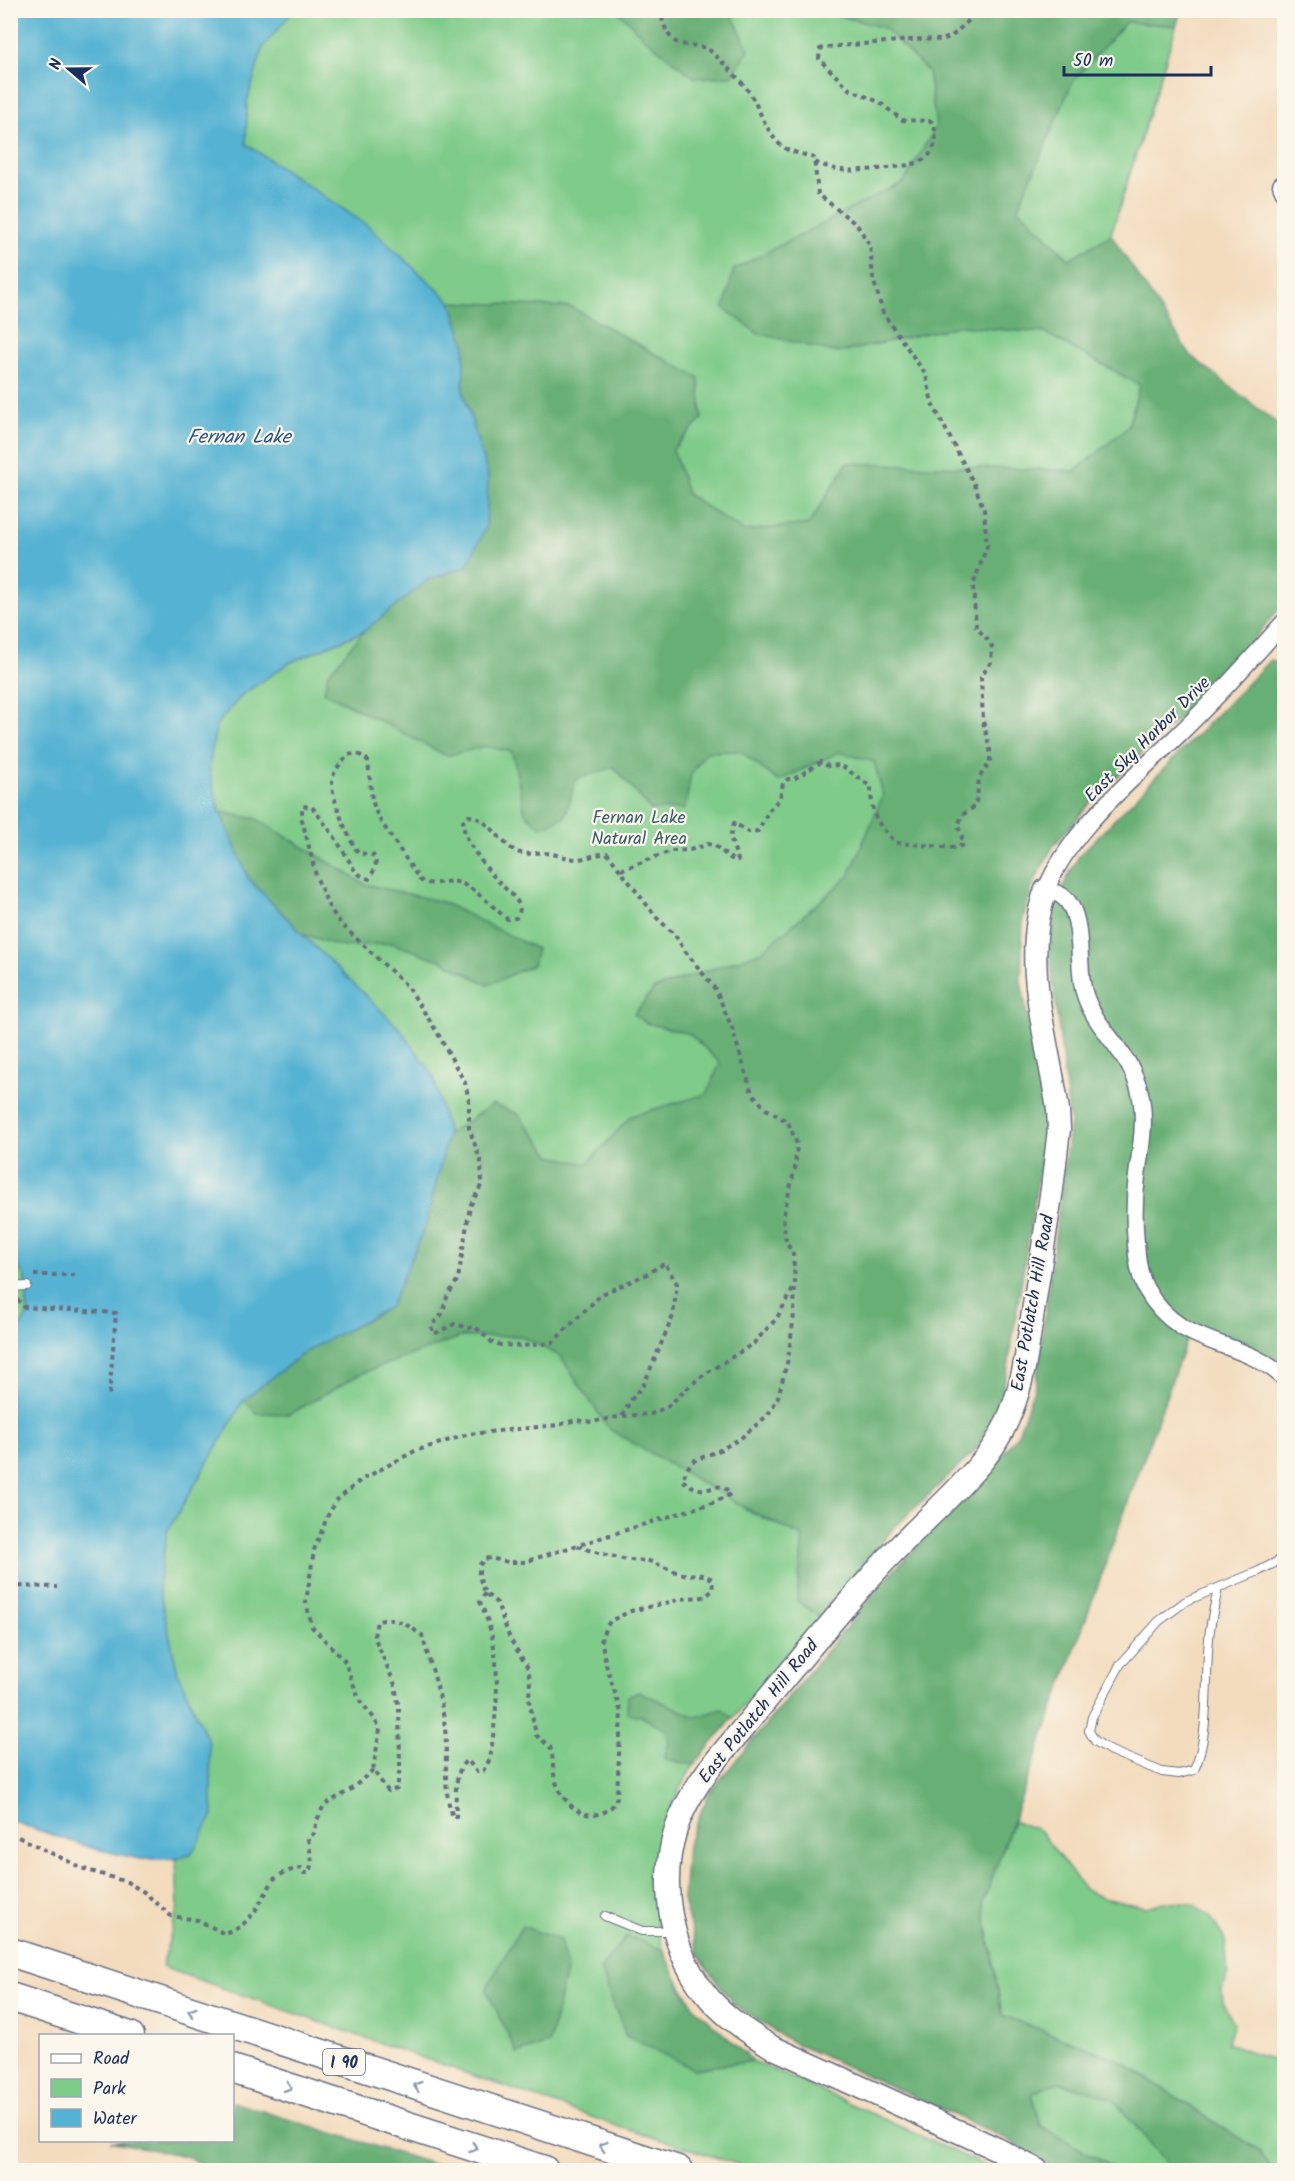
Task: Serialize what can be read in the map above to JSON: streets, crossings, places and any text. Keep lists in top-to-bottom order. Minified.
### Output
{"streets":{"highway":["I 90"],"street":["East Sky Harbor Drive","East Potlatch Hill Road"]},"crossings":[["East Sky Harbor Drive","East Potlatch Hill Road"]],"water":["Fernan Lake"],"parks":["Fernan Lake Natural Area"],"legend":["Road","Park","Water"],"scale_bar":"50 m","north":"left"}
